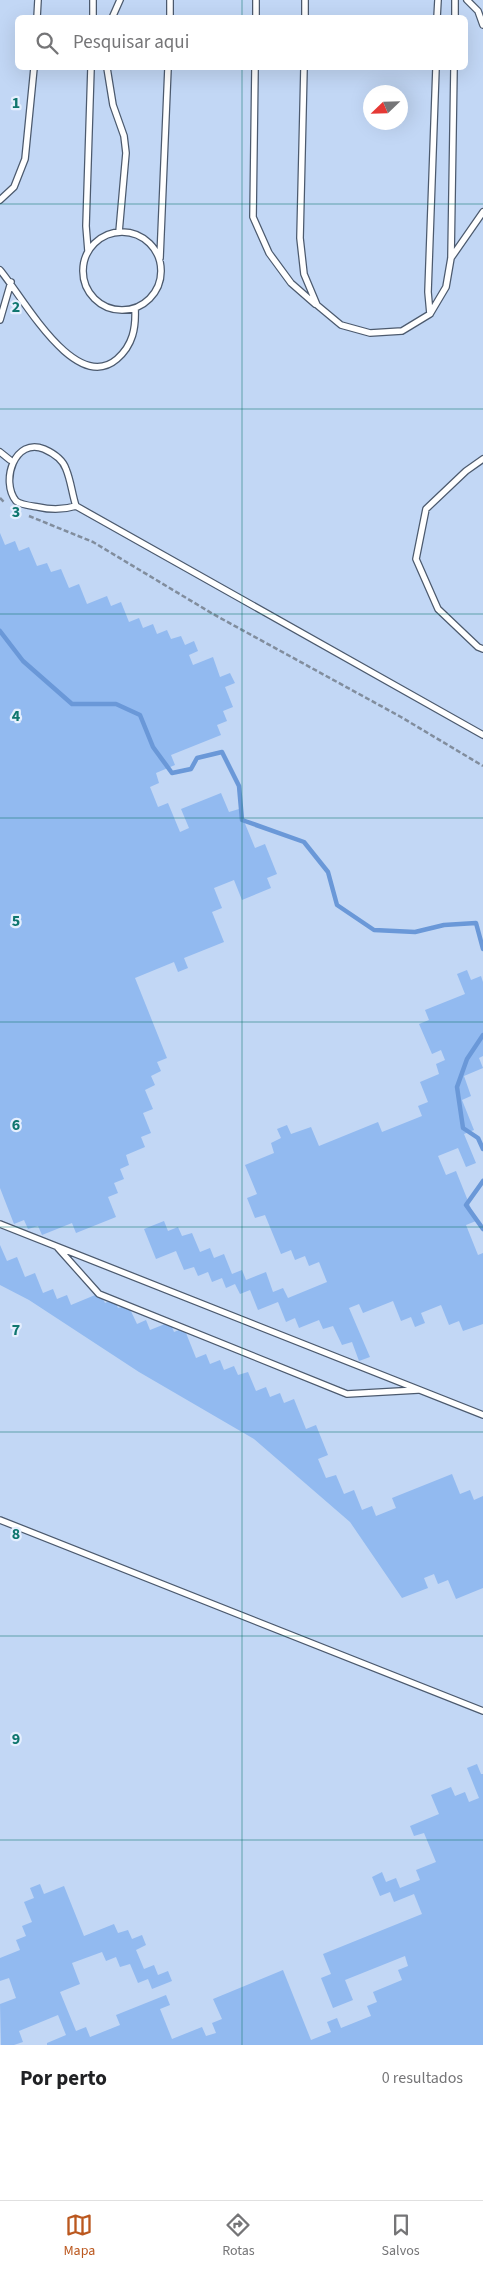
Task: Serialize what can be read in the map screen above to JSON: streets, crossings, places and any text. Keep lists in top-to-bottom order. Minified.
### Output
{"north":"bottom left","page":{"search":"Pesquisar aqui","heading":["Por perto","0 resultados"],"nav":["Mapa","Rotas","Salvos"]},"grid":{"rows":["1","2","3","4","5","6","7","8","9"]}}
